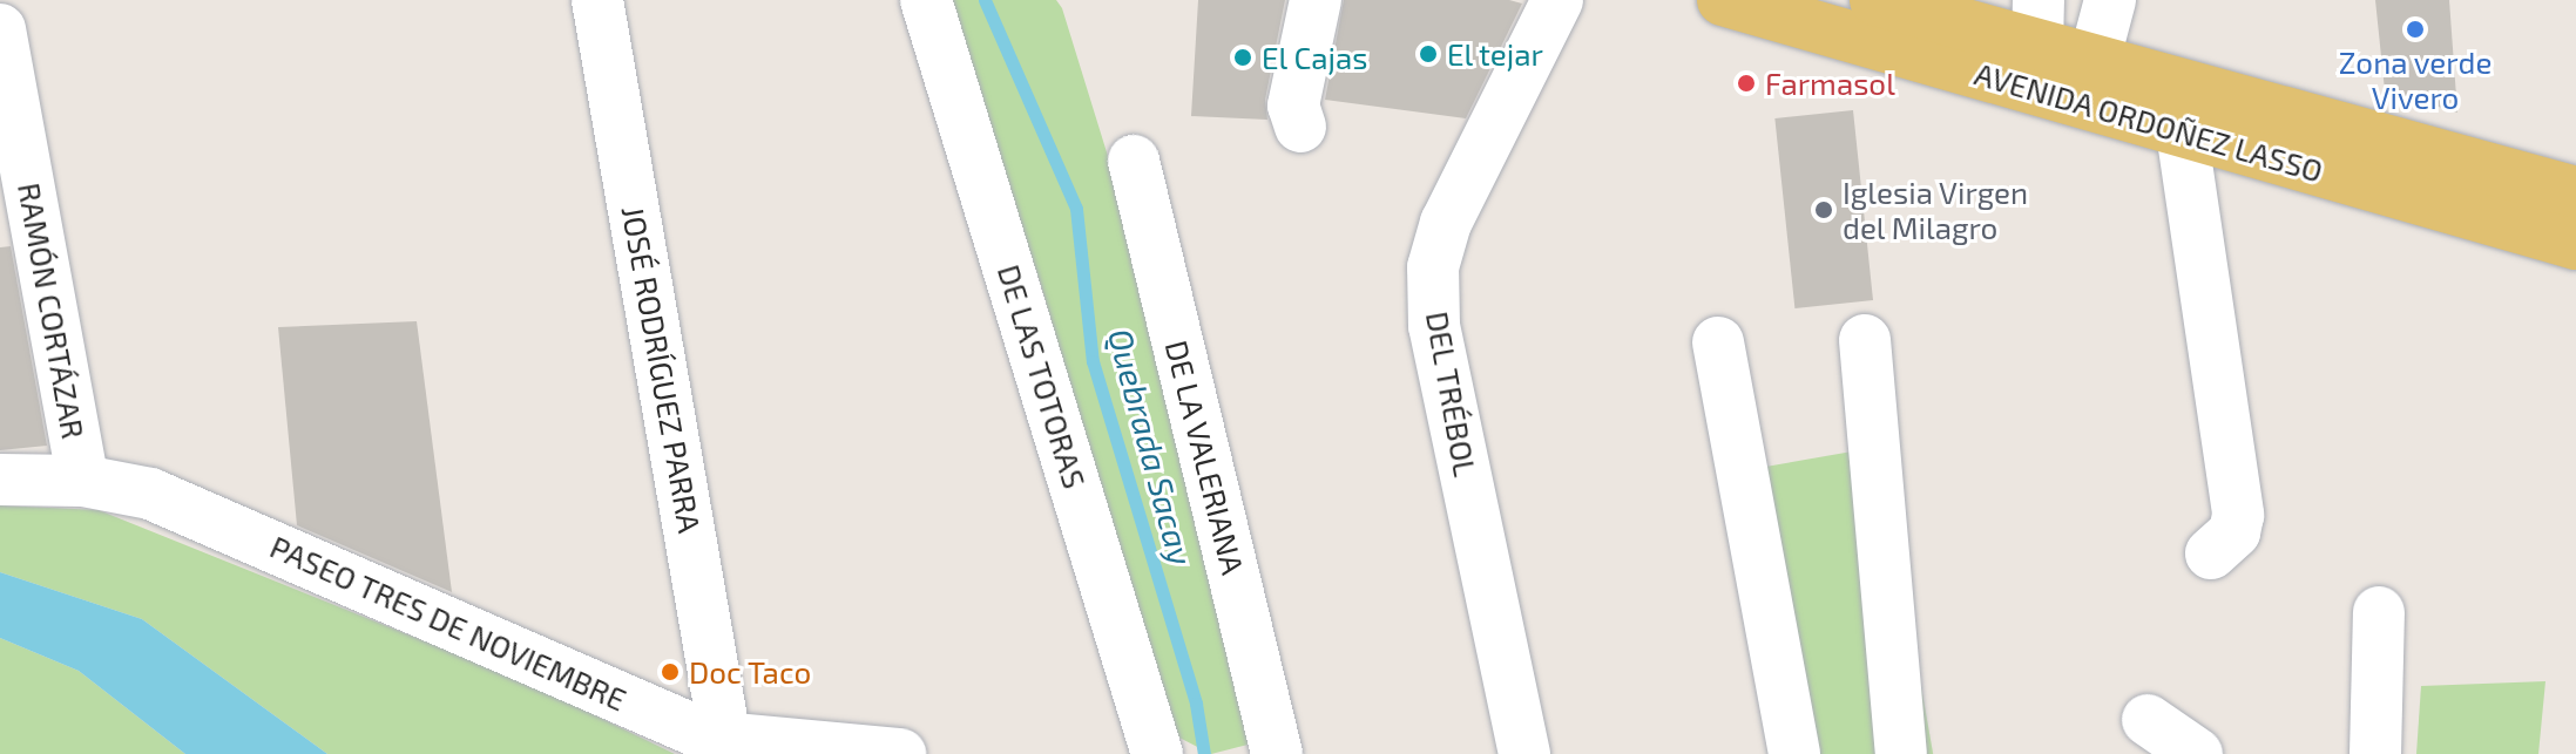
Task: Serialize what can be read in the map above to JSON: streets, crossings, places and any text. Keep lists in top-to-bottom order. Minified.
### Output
{"streets":{"main road":["AVENIDA ORDOÑEZ LASSO"],"street":["RAMÓN CORTÁZAR","JOSÉ RODRÍGUEZ PARRA","DE LAS TOTORAS","DEL TRÉBOL","DE LA VALERIANA","PASEO TRES DE NOVIEMBRE"]},"crossings":[["RAMÓN CORTÁZAR","PASEO TRES DE NOVIEMBRE"],["JOSÉ RODRÍGUEZ PARRA","PASEO TRES DE NOVIEMBRE"]],"water":["Quebrada Sacay"],"places":["Zona verde Vivero","El tejar","El Cajas","Farmasol","Iglesia Virgen del Milagro","Doc Taco"]}
